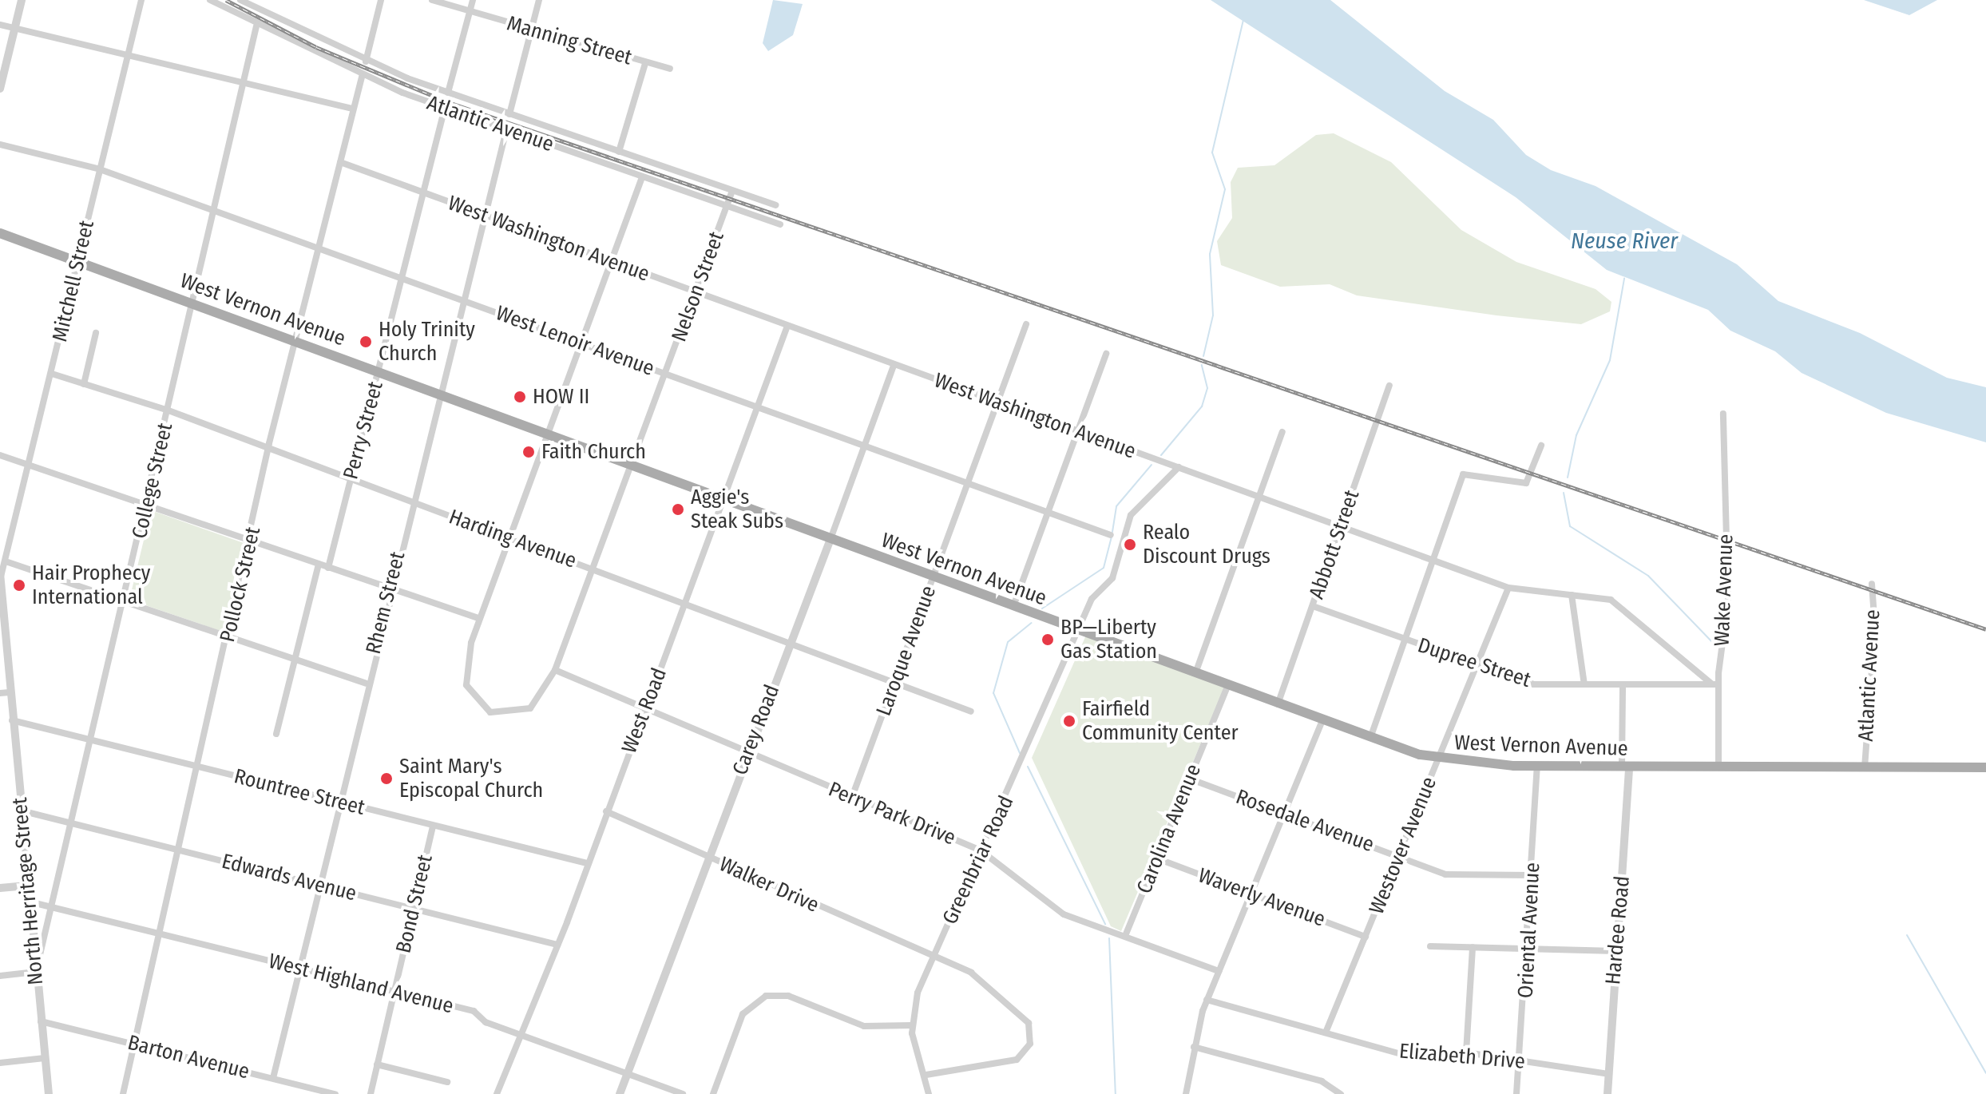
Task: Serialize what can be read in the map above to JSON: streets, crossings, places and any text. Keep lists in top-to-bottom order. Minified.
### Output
{"streets":{"main road":["West Vernon Avenue"],"street":["Manning Street","Atlantic Avenue","West Washington Avenue","Mitchell Street","Nelson Street","West Lenoir Avenue","Perry Street","College Street","Harding Avenue","Abbott Street","Pollock Street","Wake Avenue","Rhem Street","Laroque Avenue","Dupree Street","West Road","Carey Road","Rountree Street","Perry Park Drive","Rosedale Avenue","Carolina Avenue","Westover Avenue","Greenbriar Road","Edwards Avenue","Walker Drive","North Herritage Street","Waverly Avenue","Bond Street","Oriental Avenue","Hardee Road","West Highland Avenue","Elizabeth Drive","Barton Avenue"]},"crossings":[["Atlantic Avenue","Nelson Street"],["Atlantic Avenue","West Vernon Avenue"],["Atlantic Avenue","Perry Street"],["Atlantic Avenue","College Street"],["Atlantic Avenue","Pollock Street"],["Atlantic Avenue","Rhem Street"],["West Washington Avenue","Nelson Street"],["West Washington Avenue","Perry Street"],["West Washington Avenue","Abbott Street"],["West Washington Avenue","Pollock Street"],["West Washington Avenue","Wake Avenue"],["West Washington Avenue","Rhem Street"],["West Washington Avenue","Laroque Avenue"],["West Washington Avenue","Dupree Street"],["West Washington Avenue","West Road"],["West Washington Avenue","Carey Road"],["West Washington Avenue","Westover Avenue"],["West Washington Avenue","Greenbriar Road"],["Mitchell Street","West Vernon Avenue"],["Mitchell Street","West Lenoir Avenue"],["Mitchell Street","Harding Avenue"],["Mitchell Street","North Herritage Street"],["Nelson Street","West Vernon Avenue"],["Nelson Street","West Lenoir Avenue"],["Nelson Street","Harding Avenue"],["Nelson Street","Perry Park Drive"],["West Vernon Avenue","Perry Street"],["West Vernon Avenue","College Street"],["West Vernon Avenue","Abbott Street"],["West Vernon Avenue","Pollock Street"],["West Vernon Avenue","Wake Avenue"],["West Vernon Avenue","Rhem Street"],["West Vernon Avenue","Laroque Avenue"],["West Vernon Avenue","West Road"],["West Vernon Avenue","Carey Road"],["West Vernon Avenue","Carolina Avenue"],["West Vernon Avenue","Westover Avenue"],["West Vernon Avenue","Greenbriar Road"],["West Vernon Avenue","Oriental Avenue"],["West Vernon Avenue","Hardee Road"],["West Lenoir Avenue","Perry Street"],["West Lenoir Avenue","College Street"],["West Lenoir Avenue","Pollock Street"],["West Lenoir Avenue","Rhem Street"],["West Lenoir Avenue","Laroque Avenue"],["West Lenoir Avenue","West Road"],["West Lenoir Avenue","Carey Road"],["Perry Street","Harding Avenue"],["College Street","Harding Avenue"],["College Street","Rountree Street"],["College Street","Edwards Avenue"],["College Street","North Herritage Street"],["College Street","West Highland Avenue"],["Harding Avenue","Pollock Street"],["Harding Avenue","Rhem Street"],["Harding Avenue","Laroque Avenue"],["Harding Avenue","West Road"],["Harding Avenue","Carey Road"],["Abbott Street","Dupree Street"],["Pollock Street","Rountree Street"],["Pollock Street","Edwards Avenue"],["Pollock Street","West Highland Avenue"],["Pollock Street","Barton Avenue"],["Wake Avenue","Dupree Street"],["Rhem Street","Rountree Street"],["Rhem Street","Edwards Avenue"],["Rhem Street","West Highland Avenue"],["Rhem Street","Barton Avenue"],["Laroque Avenue","Perry Park Drive"],["Dupree Street","Westover Avenue"],["Dupree Street","Hardee Road"],["West Road","Rountree Street"],["West Road","Perry Park Drive"],["West Road","Edwards Avenue"],["West Road","Walker Drive"],["West Road","West Highland Avenue"],["Carey Road","Perry Park Drive"],["Carey Road","Walker Drive"],["Carey Road","West Highland Avenue"],["Rountree Street","North Herritage Street"],["Rountree Street","Bond Street"],["Perry Park Drive","Carolina Avenue"],["Perry Park Drive","Greenbriar Road"],["Rosedale Avenue","Carolina Avenue"],["Rosedale Avenue","Westover Avenue"],["Rosedale Avenue","Oriental Avenue"],["Carolina Avenue","Waverly Avenue"],["Westover Avenue","Waverly Avenue"],["Westover Avenue","Elizabeth Drive"],["Greenbriar Road","Walker Drive"],["Edwards Avenue","North Herritage Street"],["Edwards Avenue","Bond Street"],["North Herritage Street","West Highland Avenue"],["North Herritage Street","Barton Avenue"],["Bond Street","West Highland Avenue"],["Oriental Avenue","Elizabeth Drive"],["Hardee Road","Elizabeth Drive"]],"water":["Neuse River"],"places":["Holy Trinity Church","HOW II","Faith Church","Aggie's Steak Subs","Realo Discount Drugs","Hair Prophecy International","BP—Liberty Gas Station","Fairfield Community Center","Saint Mary's Episcopal Church"]}
